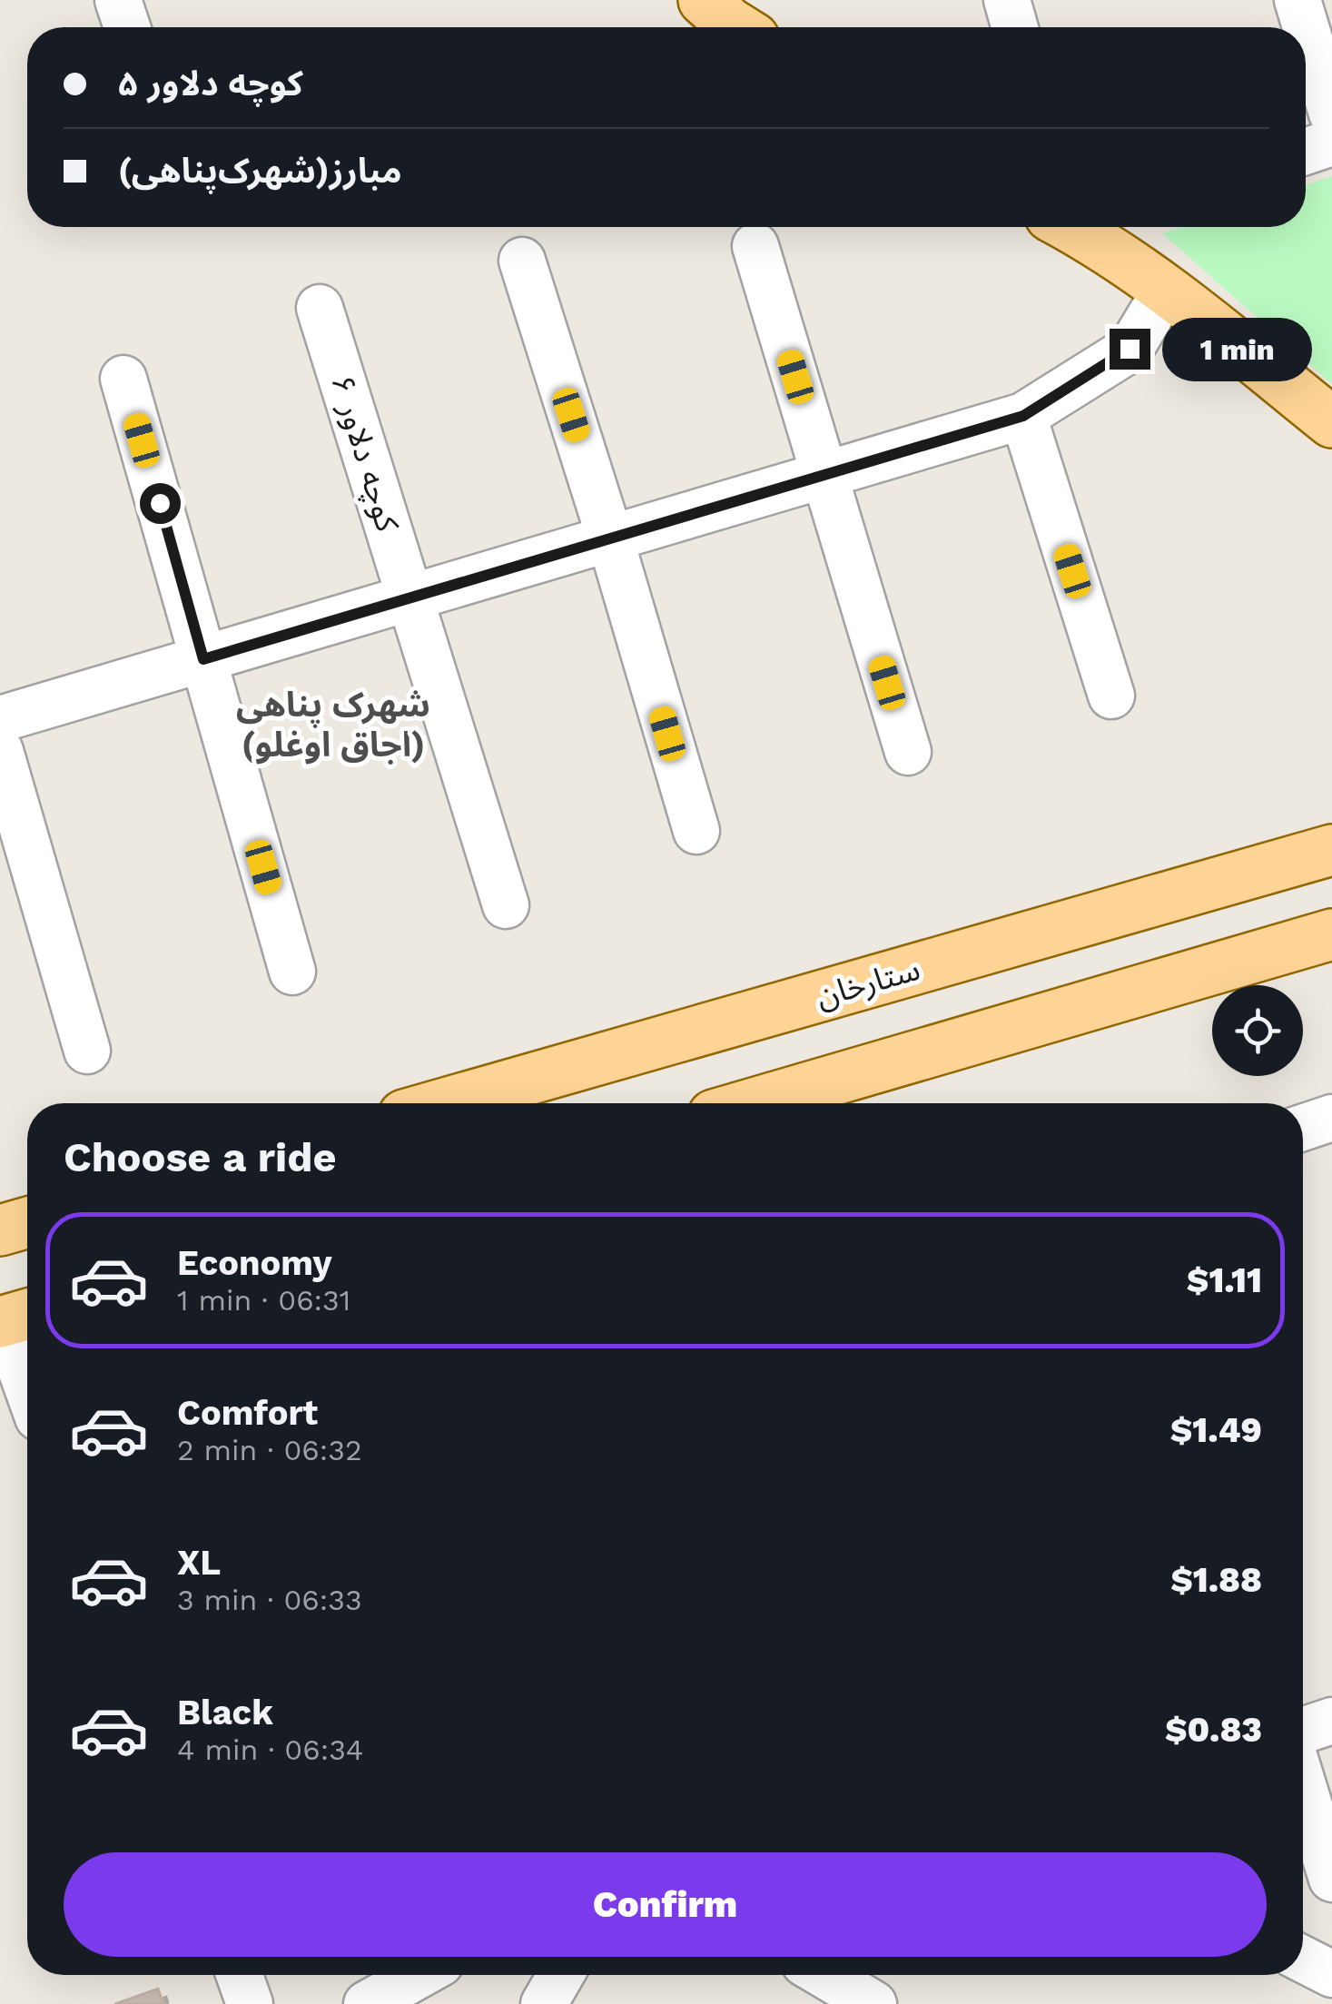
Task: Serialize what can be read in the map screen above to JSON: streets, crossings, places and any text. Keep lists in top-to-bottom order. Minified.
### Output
{"streets":{"main road":["ستارخان"],"street":["کوچه دلاور ۶"]},"districts":["شهرک پناهی (اجاق اوغلو)"],"page":{"banner":["کوچه دلاور ۵","مبارز(شهرک‌پناهی)"],"bubble":"1 min","heading":"Choose a ride","list":[{"name":"Economy","note":"1 min · 06:31","value":"$1.11"},{"name":"Comfort","note":"2 min · 06:32","value":"$1.49"},{"name":"XL","note":"3 min · 06:33","value":"$1.88"},{"name":"Black","note":"4 min · 06:34","value":"$0.83"}],"buttons":"Confirm"}}
